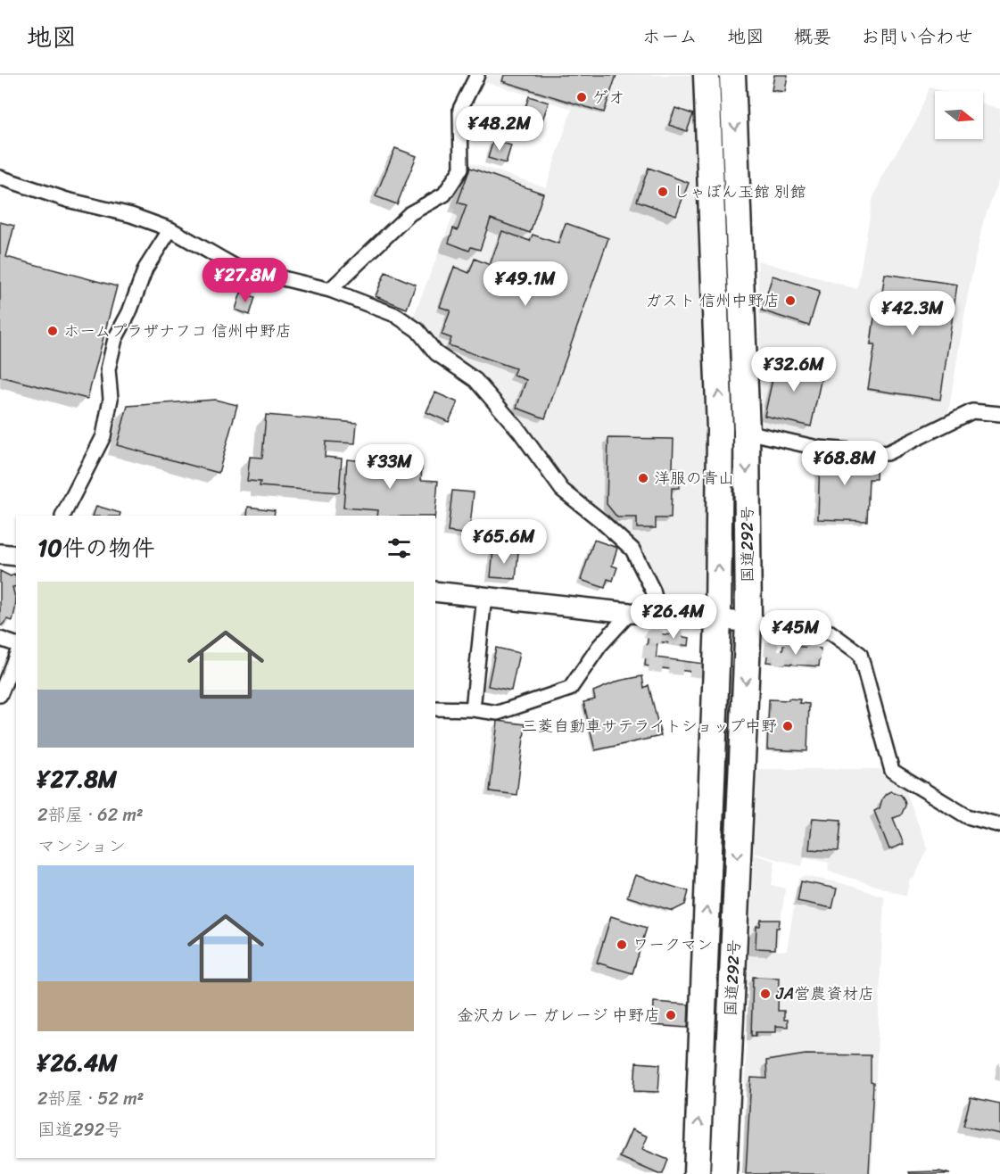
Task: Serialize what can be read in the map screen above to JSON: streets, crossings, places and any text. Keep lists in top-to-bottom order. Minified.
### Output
{"streets":{"highway":["国道292号"]},"places":["ゲオ","しゃぼん玉館 別館","ガスト 信州中野店","ホームプラザナフコ 信州中野店","洋服の青山","三菱自動車サテライトショップ中野","ワークマン","JA営農資材店","金沢カレー ガレージ 中野店"],"north":"right","page":{"header":"地図","nav":["ホーム","地図","概要","お問い合わせ"],"price":["¥48.2M","¥27.8M","¥49.1M","¥42.3M","¥32.6M","¥68.8M","¥33M","¥65.6M","¥26.4M","¥45M"],"heading":"10件の物件","list":[{"name":"¥27.8M","note":"2部屋 · 62 m² · マンション"},{"name":"¥26.4M","note":"2部屋 · 52 m² · 国道292号"}]}}
